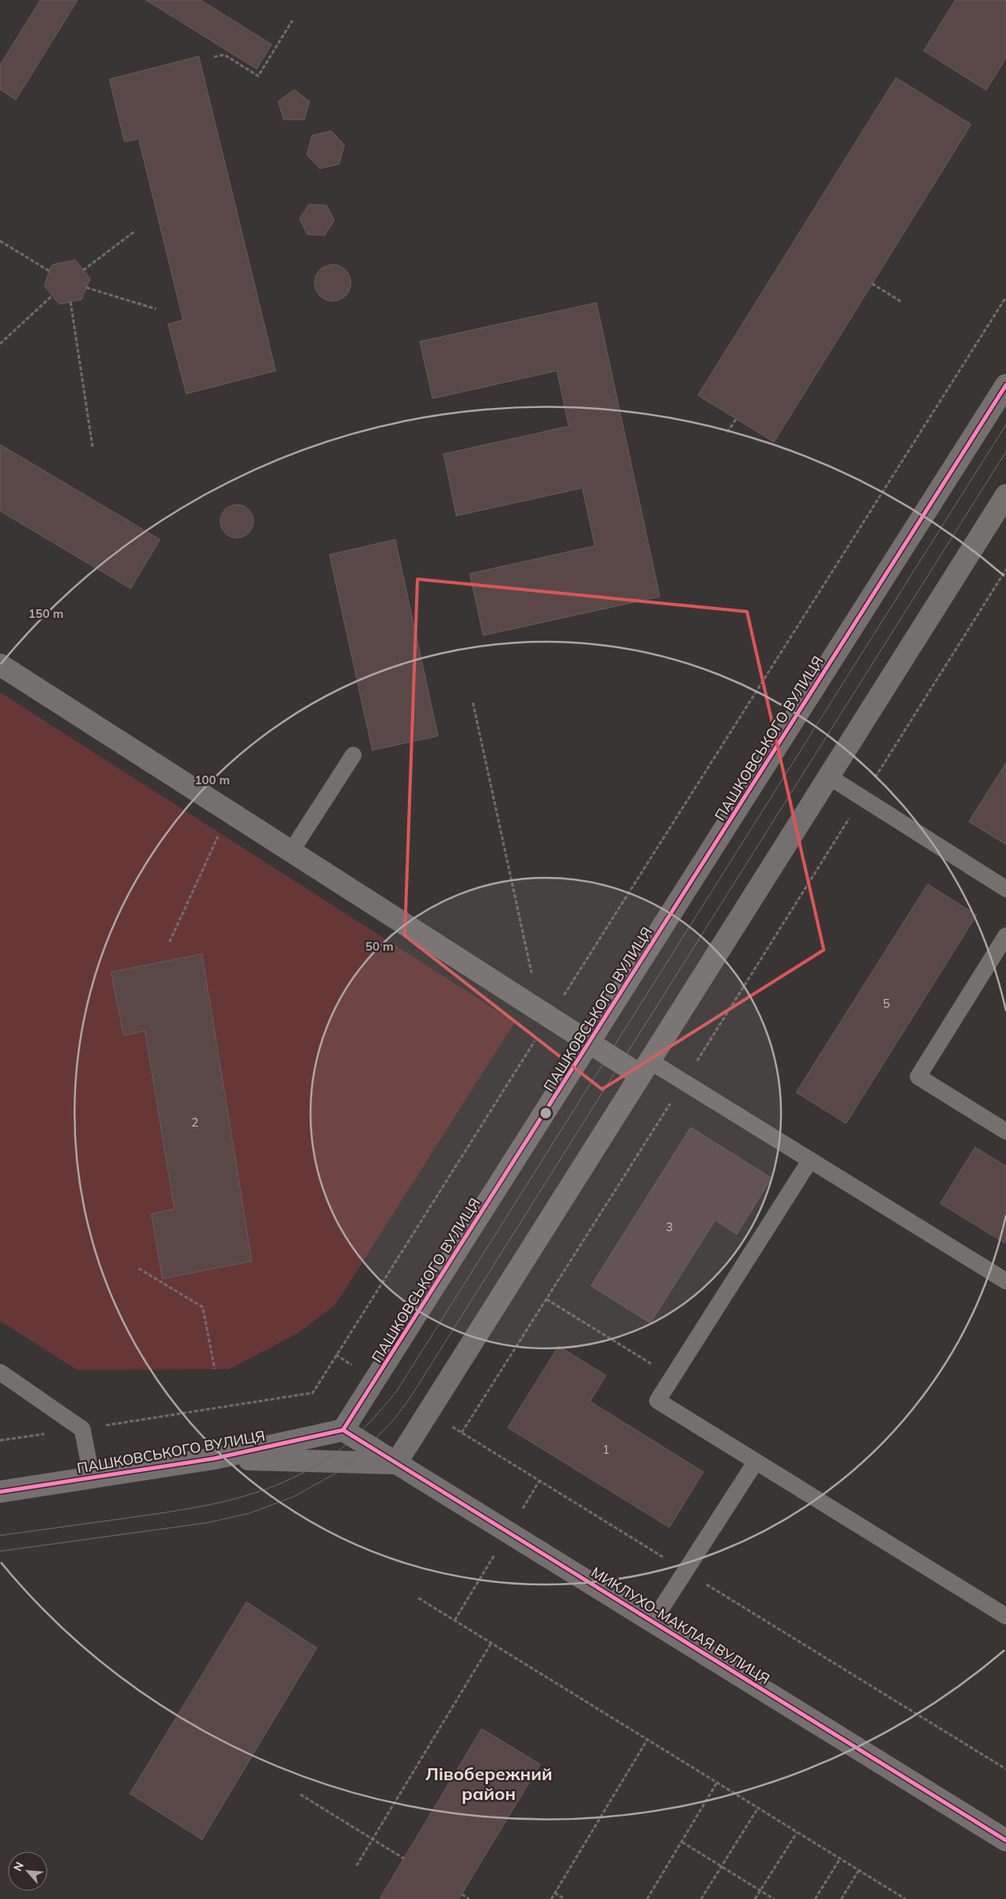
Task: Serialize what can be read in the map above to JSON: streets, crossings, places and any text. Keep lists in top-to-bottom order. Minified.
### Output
{"streets":{"street":["ПАШКОВСЬКОГО ВУЛИЦЯ","МИКЛУХО-МАКЛАЯ ВУЛИЦЯ"]},"crossings":[["ПАШКОВСЬКОГО ВУЛИЦЯ","МИКЛУХО-МАКЛАЯ ВУЛИЦЯ"]],"districts":["Лівобережний район"],"house_numbers":["5","2","3","1"],"north":"top left","rings":["150 m","100 m","50 m"]}
